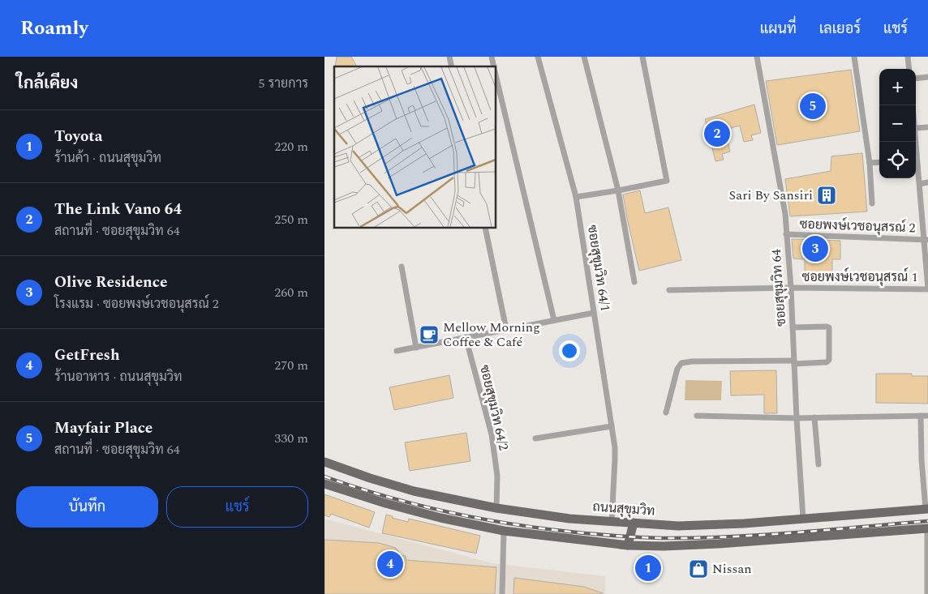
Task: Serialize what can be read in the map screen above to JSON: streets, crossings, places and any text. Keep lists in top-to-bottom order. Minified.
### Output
{"streets":{"main road":["ถนนสุขุมวิท"],"street":["ซอยพงษ์เวชอนุสรณ์ 2","ซอยสุขุมวิท 64/1","ซอยพงษ์เวชอนุสรณ์ 1","ซอยสุขุมวิท 64","ซอยสุขุมวิท 64/2"]},"crossings":[["ซอยพงษ์เวชอนุสรณ์ 2","ซอยสุขุมวิท 64"],["ซอยสุขุมวิท 64/1","ถนนสุขุมวิท"],["ซอยพงษ์เวชอนุสรณ์ 1","ซอยสุขุมวิท 64"],["ซอยสุขุมวิท 64","ถนนสุขุมวิท"],["ซอยสุขุมวิท 64/2","ถนนสุขุมวิท"]],"places":{"building":["Sari By Sansiri"],"cafe":["Mellow Morning Coffee & Café"],"shop":["Nissan"]},"page":{"header":"Roamly","nav":["แผนที่","เลเยอร์","แชร์"],"heading":["ใกล้เคียง","5 รายการ"],"map_buttons":["+","−"],"pins":["5","2","3","4","1"],"list":[{"mark":"1","name":"Toyota","note":"ร้านค้า · ถนนสุขุมวิท","value":"220 m"},{"mark":"2","name":"The Link Vano 64","note":"สถานที่ · ซอยสุขุมวิท 64","value":"250 m"},{"mark":"3","name":"Olive Residence","note":"โรงแรม · ซอยพงษ์เวชอนุสรณ์ 2","value":"260 m"},{"mark":"4","name":"GetFresh","note":"ร้านอาหาร · ถนนสุขุมวิท","value":"270 m"},{"mark":"5","name":"Mayfair Place","note":"สถานที่ · ซอยสุขุมวิท 64","value":"330 m"}],"buttons":["บันทึก","แชร์"]}}
